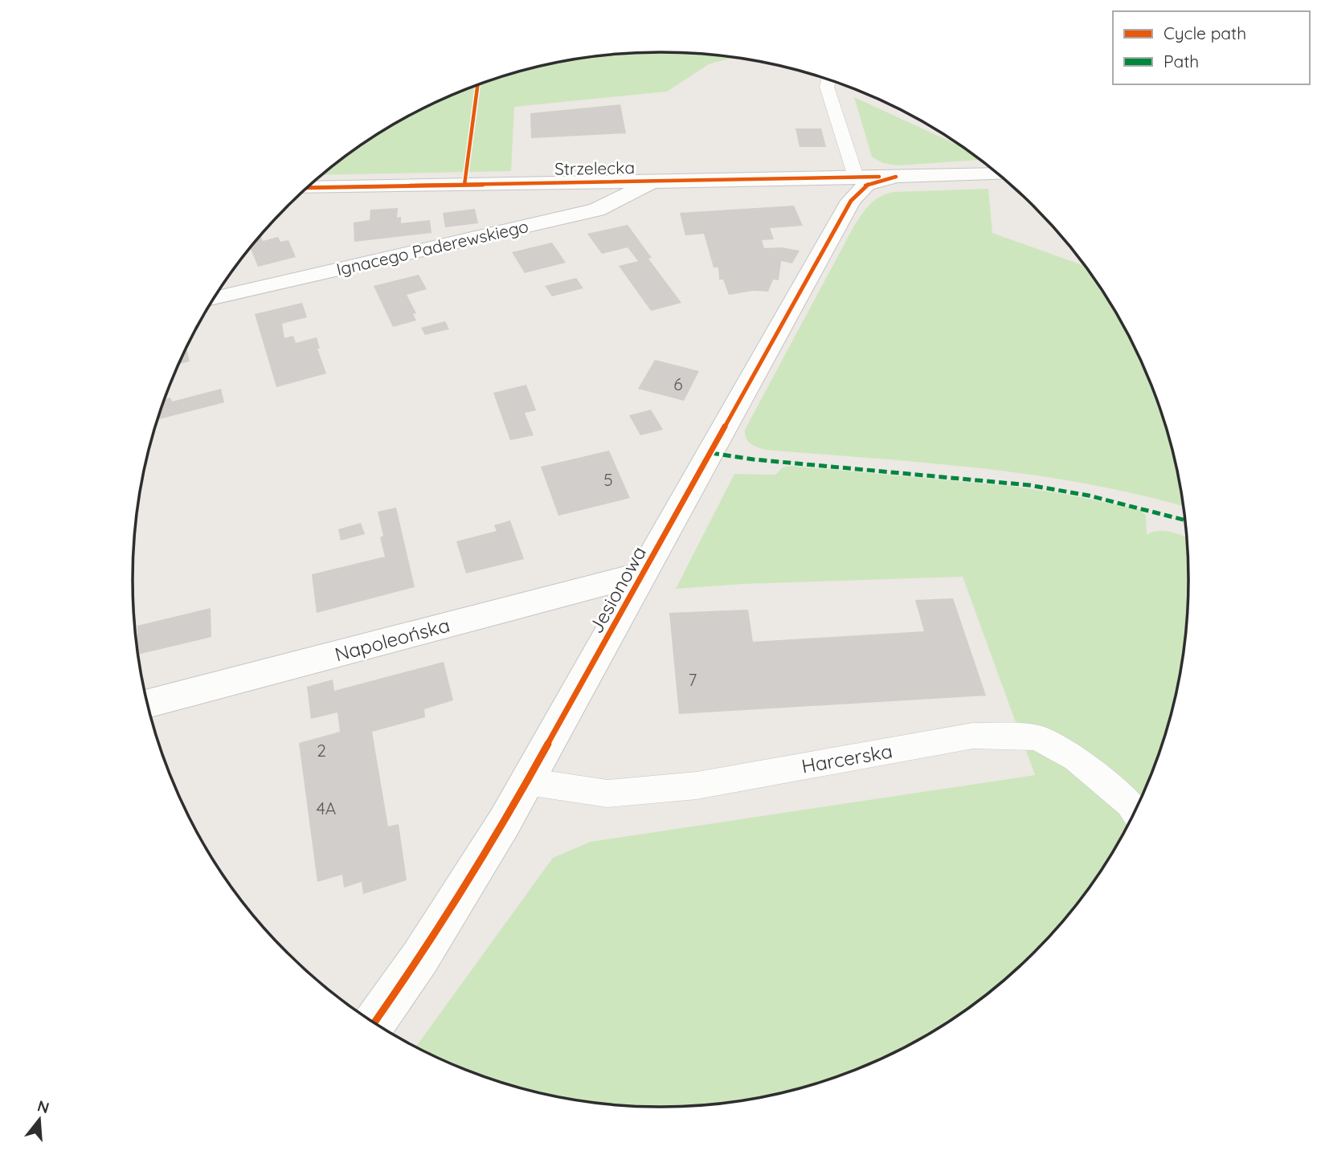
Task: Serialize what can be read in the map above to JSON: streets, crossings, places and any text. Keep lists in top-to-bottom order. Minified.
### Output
{"streets":{"street":["Strzelecka","Ignacego Paderewskiego","Jesionowa","Napoleońska"],"lane":["Harcerska"]},"crossings":[["Strzelecka","Ignacego Paderewskiego"],["Strzelecka","Jesionowa"],["Jesionowa","Napoleońska"],["Jesionowa","Harcerska"]],"house_numbers":["6","5","7","2","4A"],"legend":["Cycle path","Path"],"north":"top"}
